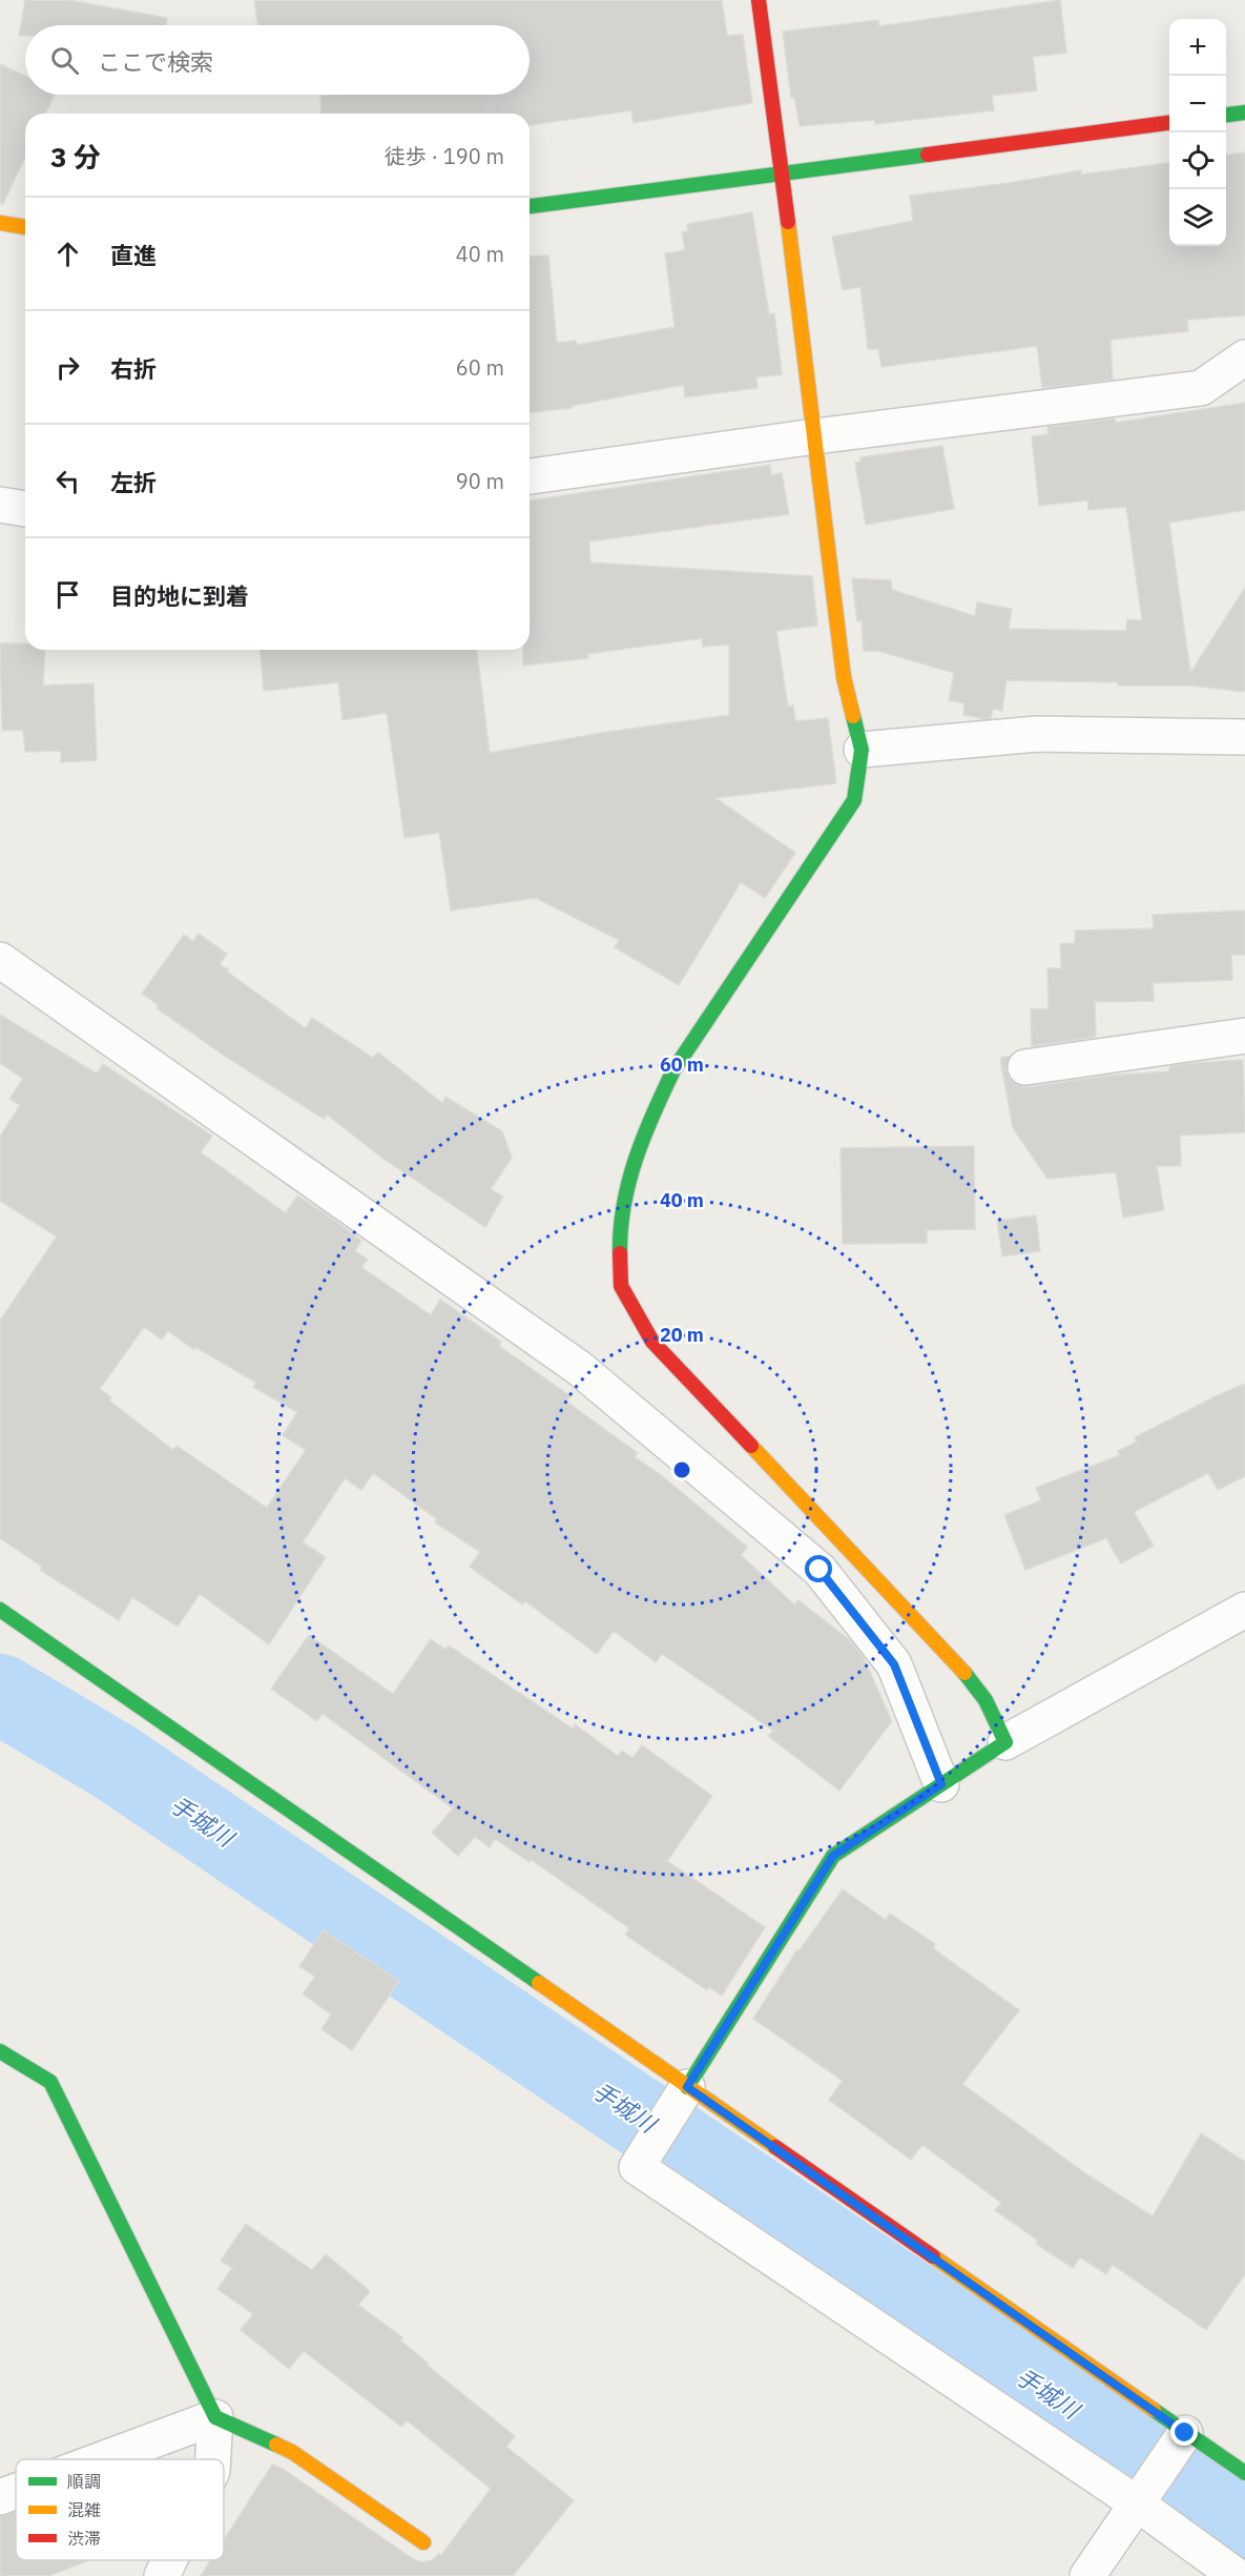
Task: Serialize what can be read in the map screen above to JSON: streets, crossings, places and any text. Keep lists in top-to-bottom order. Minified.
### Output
{"water":["手城川"],"legend":["順調","混雑","渋滞"],"page":{"map_buttons":["+","−"],"search":"ここで検索","heading":["3 分","徒歩 · 190 m"],"list":[["直進","40 m"],["右折","60 m"],["左折","90 m"],"目的地に到着"]},"rings":["60 m","40 m","20 m"]}
